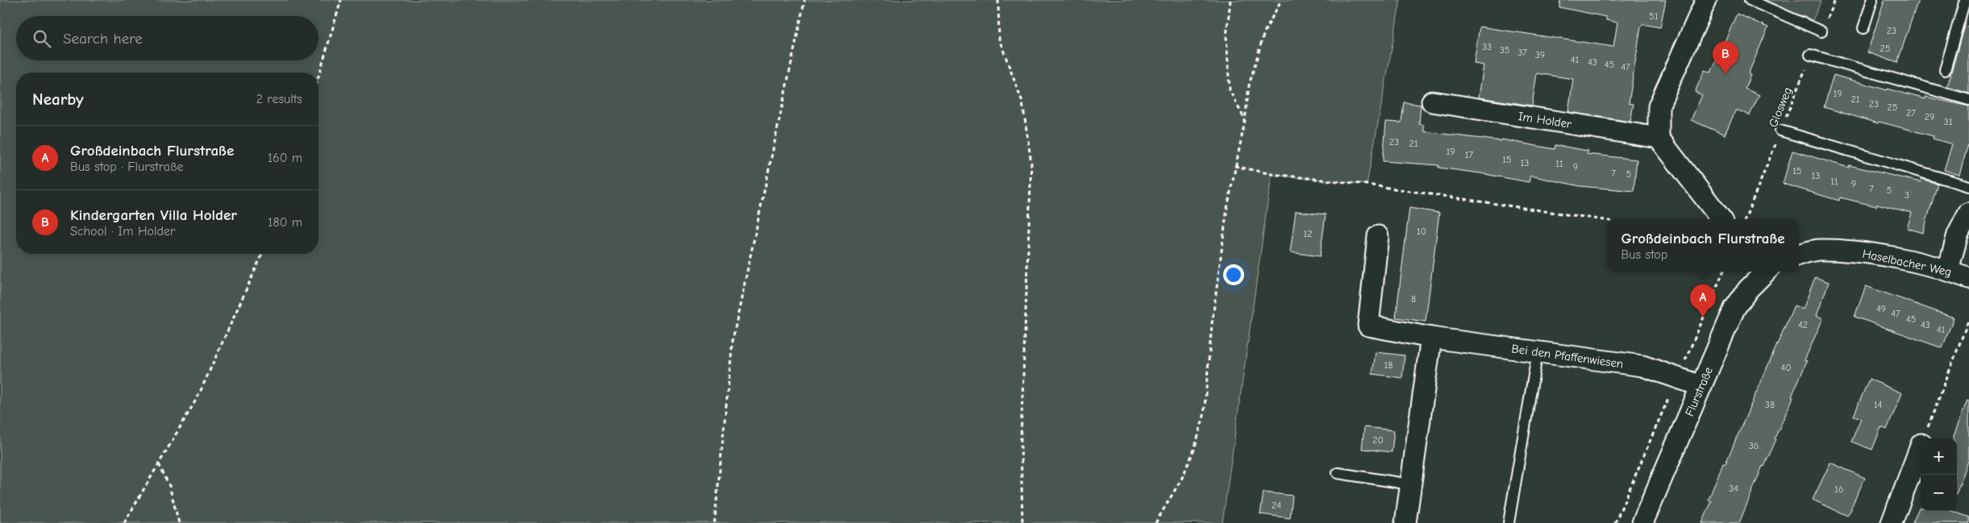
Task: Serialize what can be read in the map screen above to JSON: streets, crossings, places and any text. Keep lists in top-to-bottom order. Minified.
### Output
{"streets":{"street":["Im Holder","Haselbacher Weg","Bei den Pfaffenwiesen","Flurstraße"],"path":["Glosweg"]},"crossings":[["Bei den Pfaffenwiesen","Flurstraße"]],"house_numbers":["51","23","33","25","35","37","39","41","43","45","47","19","21","23","25","27","29","31","23","21","19","17","15","13","11","9","15","7","5","13","11","9","7","5","3","10","12","8","49","47","45","42","43","41","18","40","38","14","20","36","34","16","24"],"page":{"search":"Search here","pins":["B","A"],"heading":["Nearby","2 results"],"list":[{"mark":"A","name":"Großdeinbach Flurstraße","note":"Bus stop · Flurstraße","value":"160 m"},{"mark":"B","name":"Kindergarten Villa Holder","note":"School · Im Holder","value":"180 m"}],"popup":["Großdeinbach Flurstraße","Bus stop"],"map_buttons":["+","−"]}}
